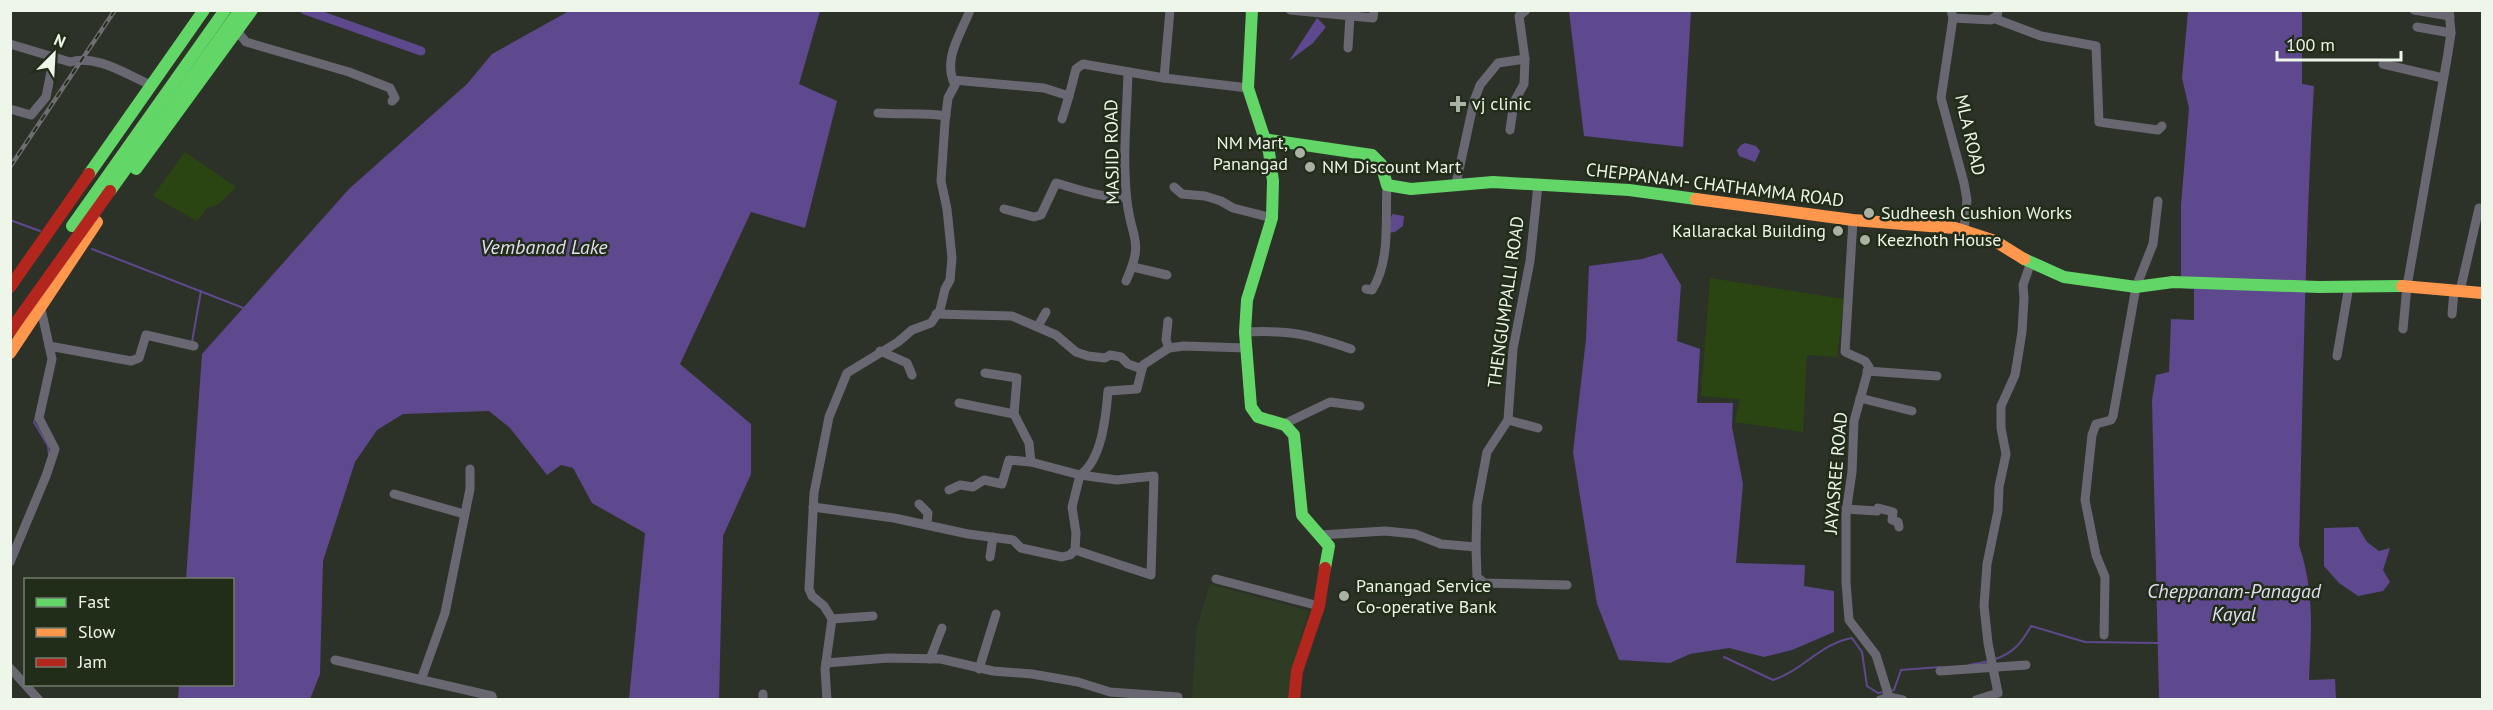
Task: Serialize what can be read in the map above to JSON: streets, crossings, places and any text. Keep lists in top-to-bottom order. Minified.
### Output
{"streets":{"main road":["CHEPPANAM- CHATHAMMA ROAD"],"street":["MLA ROAD","MASJID ROAD","THENGUMPALLI ROAD","JAYASREE ROAD"]},"crossings":[["MLA ROAD","CHEPPANAM- CHATHAMMA ROAD"],["CHEPPANAM- CHATHAMMA ROAD","THENGUMPALLI ROAD"]],"water":["Vembanad Lake","Cheppanam-Panagad Kayal"],"places":{"health":["vj clinic"],"other":["NM Mart, Panangad","NM Discount Mart","Sudheesh Cushion Works","Kallarackal Building","Keezhoth House","Panangad Service Co-operative Bank"]},"legend":["Fast","Slow","Jam"],"scale_bar":"100 m","north":"top right"}
